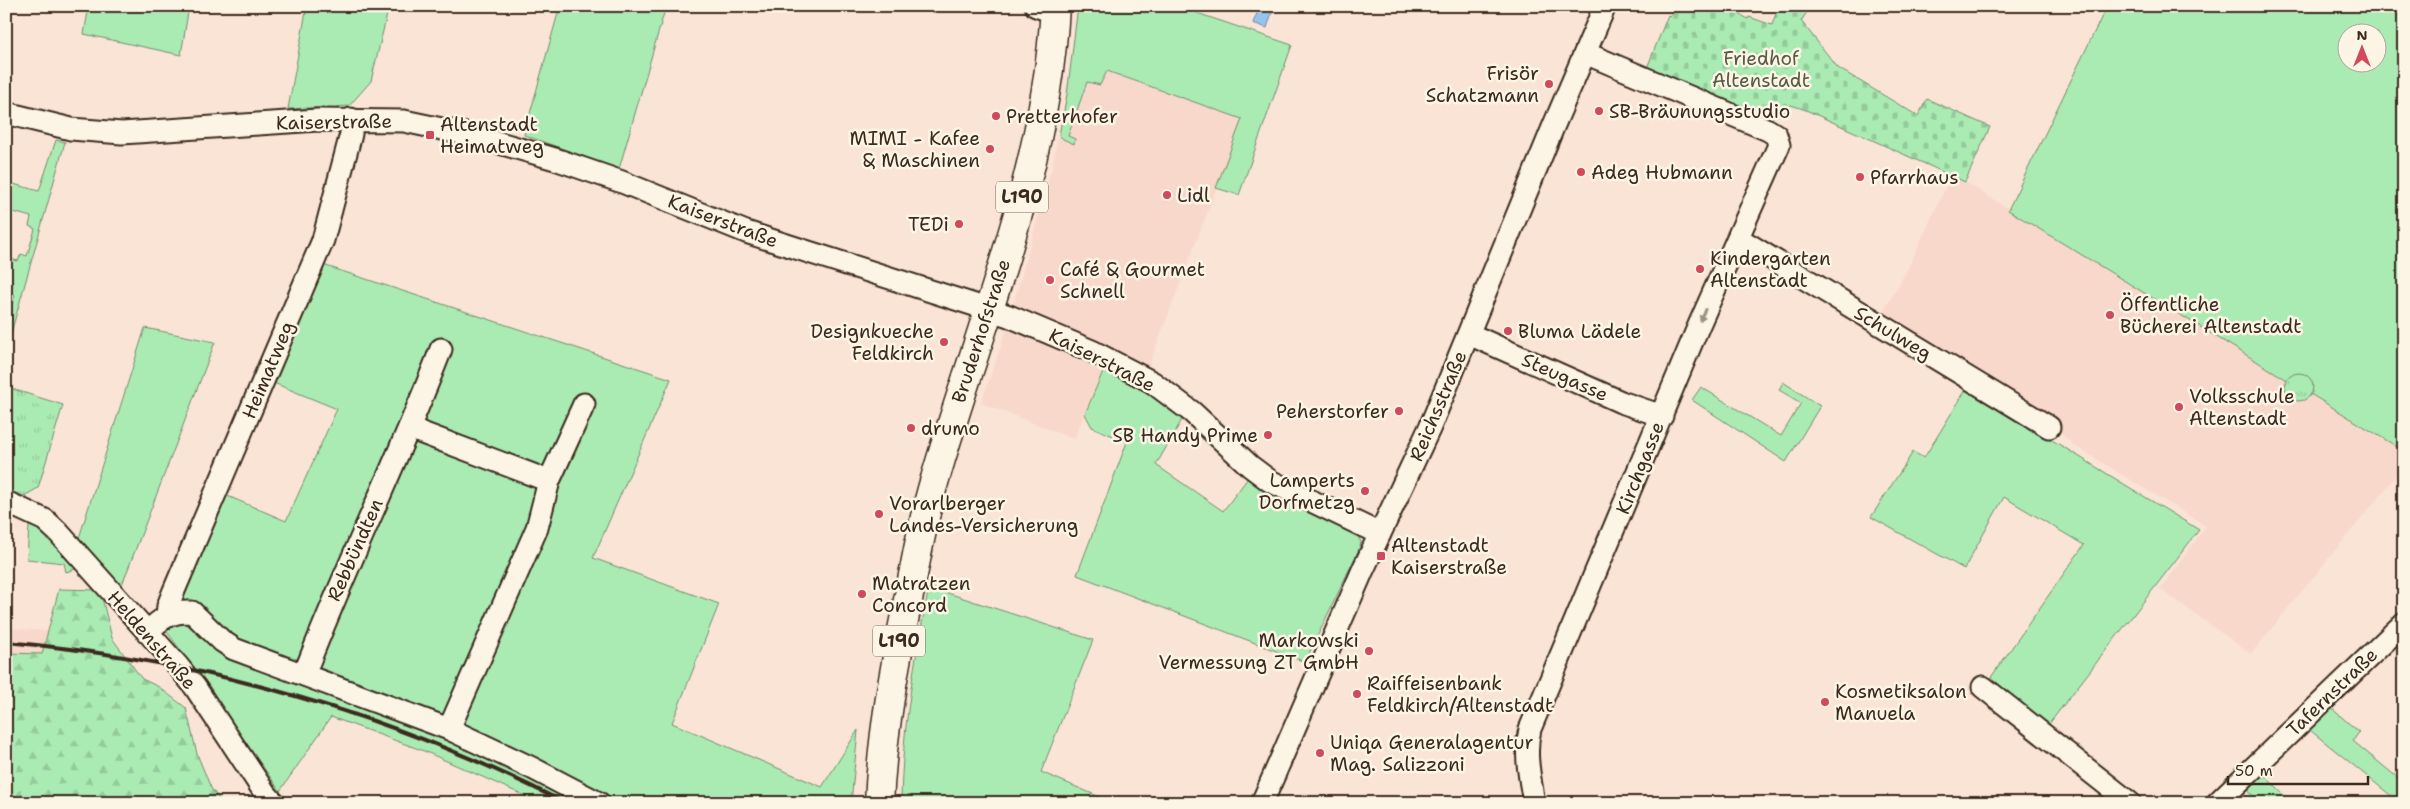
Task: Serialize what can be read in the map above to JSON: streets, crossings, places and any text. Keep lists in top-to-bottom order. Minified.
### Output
{"streets":{"main road":["L190","Bruderhofstraße"],"street":["Kaiserstraße","Schulweg","Heimatweg","Steugasse","Reichsstraße","Kirchgasse","Rebbündten","Heldenstraße","Tafernstraße"]},"crossings":[["Kaiserstraße","Bruderhofstraße"],["Kaiserstraße","Heimatweg"],["Kaiserstraße","Reichsstraße"],["Schulweg","Kirchgasse"],["Steugasse","Reichsstraße"],["Steugasse","Kirchgasse"],["Reichsstraße","Kirchgasse"]],"parks":["Friedhof Altenstadt"],"places":{"other":["Frisör Schatzmann","SB-Bräunungsstudio","Pretterhofer","MIMI - Kafee & Maschinen","Adeg Hubmann","Pfarrhaus","Lidl","TEDi","Kindergarten Altenstadt","Café & Gourmet Schnell","Öffentliche Bücherei Altenstadt","Bluma Lädele","Designkueche Feldkirch","Volksschule Altenstadt","Peherstorfer","drumo","SB Handy Prime","Lamperts Dorfmetzg","Vorarlberger Landes-Versicherung","Matratzen Concord","Markowski Vermessung ZT GmbH","Raiffeisenbank Feldkirch/Altenstadt","Kosmetiksalon Manuela","Uniqa Generalagentur Mag. Salizzoni"],"transit":["Altenstadt Heimatweg","Altenstadt Kaiserstraße"]},"scale_bar":"50 m","north":"top"}
